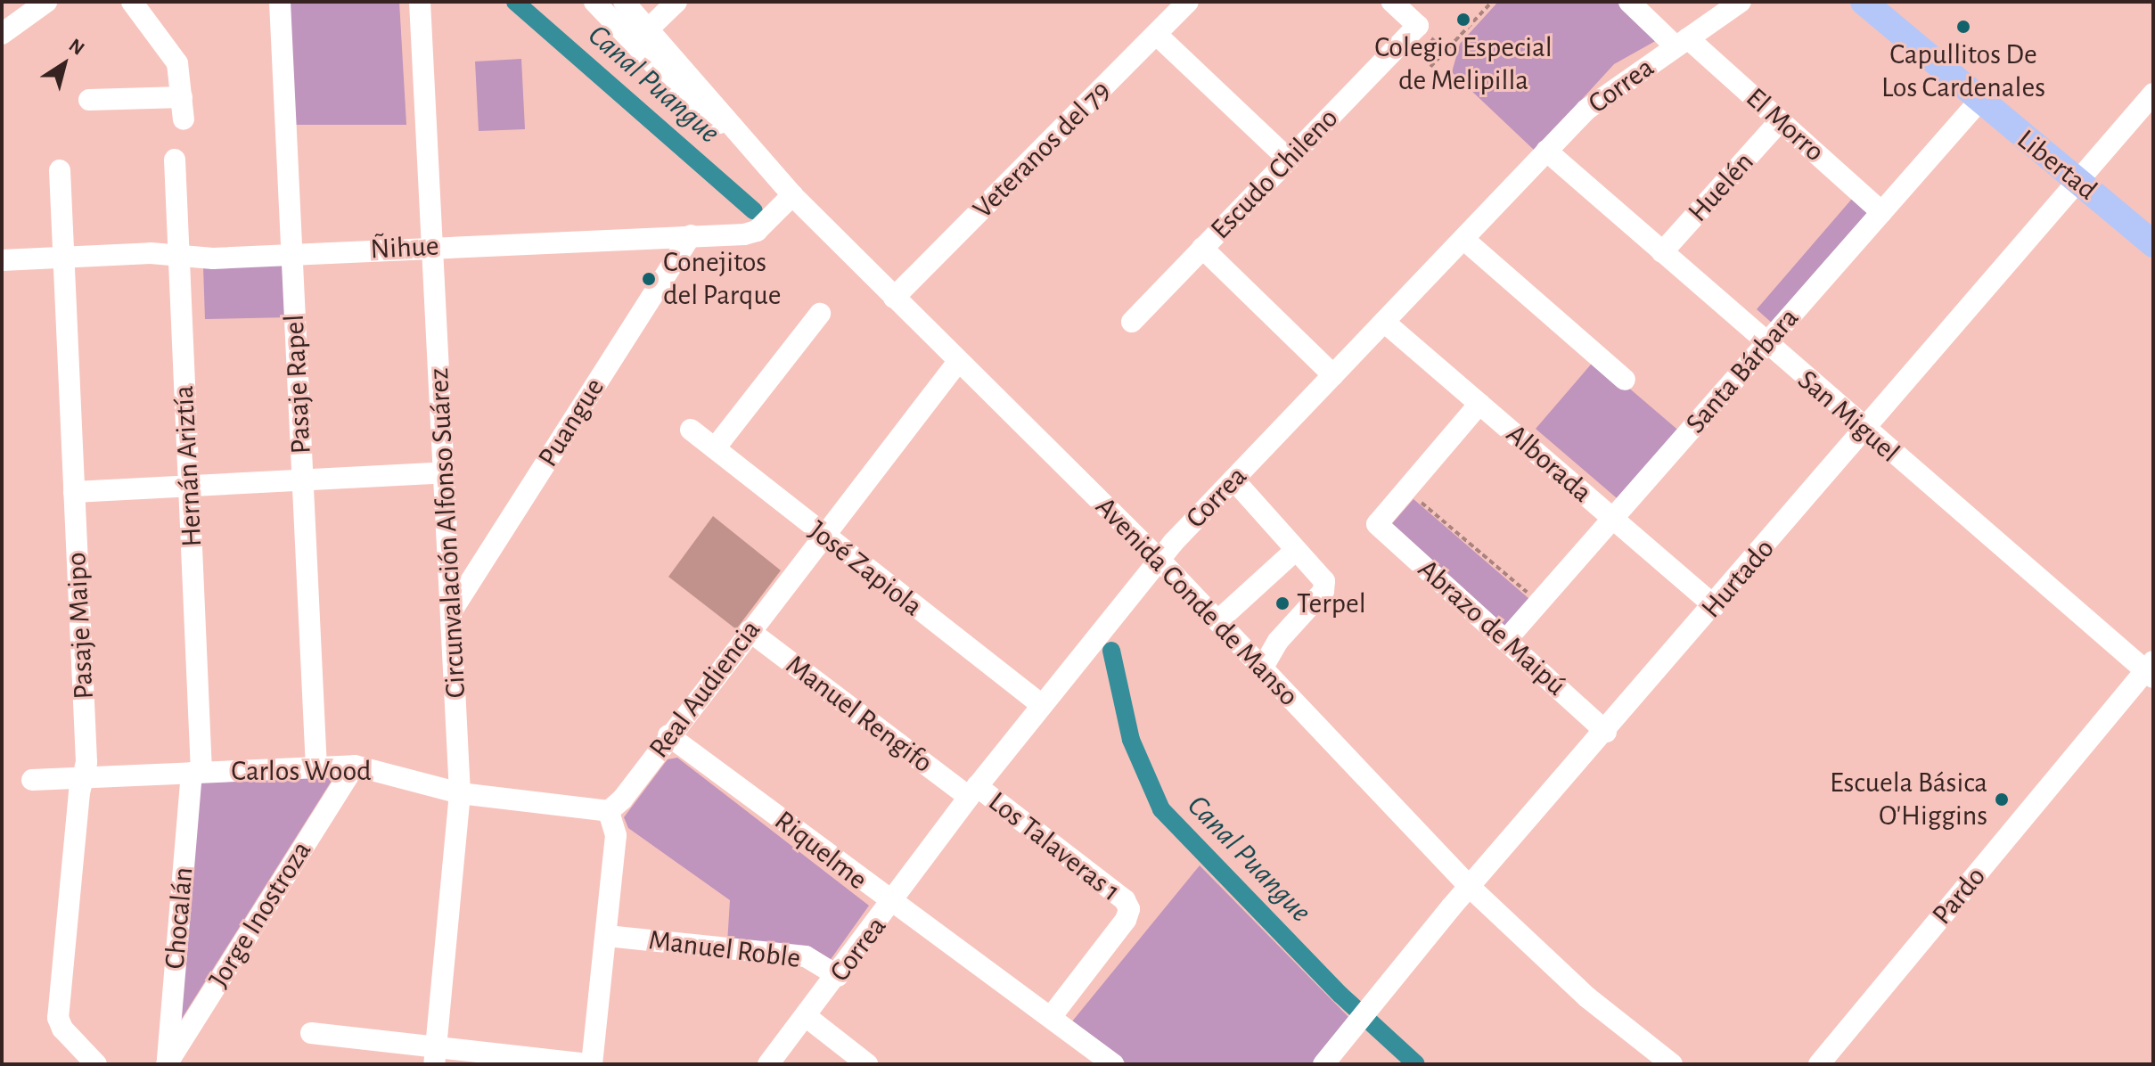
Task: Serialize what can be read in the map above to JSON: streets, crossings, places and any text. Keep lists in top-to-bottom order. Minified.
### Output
{"streets":{"main road":["Libertad"],"street":["Correa","El Morro","Veteranos del 79","Escudo Chileno","Huelén","Ñihue","Santa Bárbara","Pasaje Rapel","San Miguel","Puangue","Alborada","Hernán Ariztía","Circunvalación Alfonso Suárez","José Zapiola","Hurtado","Avenida Conde de Manso","Pasaje Maipo","Abrazo de Maipú","Real Audiencia","Manuel Rengifo","Carlos Wood","Los Talaveras 1","Riquelme","Pardo","Jorge Inostroza","Chocalán","Manuel Roble"]},"crossings":[["Correa","El Morro"],["Correa","San Miguel"],["Correa","Alborada"],["Correa","José Zapiola"],["Correa","Avenida Conde de Manso"],["Correa","Manuel Rengifo"],["Correa","Los Talaveras 1"],["Correa","Riquelme"],["Correa","Manuel Roble"],["El Morro","Huelén"],["El Morro","Santa Bárbara"],["Veteranos del 79","Avenida Conde de Manso"],["Libertad","Santa Bárbara"],["Libertad","Hurtado"],["Huelén","San Miguel"],["Ñihue","Pasaje Rapel"],["Ñihue","Puangue"],["Ñihue","Hernán Ariztía"],["Ñihue","Circunvalación Alfonso Suárez"],["Ñihue","Avenida Conde de Manso"],["Ñihue","Pasaje Maipo"],["Santa Bárbara","San Miguel"],["Santa Bárbara","Alborada"],["Santa Bárbara","Abrazo de Maipú"],["Pasaje Rapel","Carlos Wood"],["San Miguel","Hurtado"],["San Miguel","Pardo"],["Puangue","Circunvalación Alfonso Suárez"],["Alborada","Hurtado"],["Hernán Ariztía","Carlos Wood"],["Hernán Ariztía","Chocalán"],["Circunvalación Alfonso Suárez","Carlos Wood"],["José Zapiola","Real Audiencia"],["Hurtado","Avenida Conde de Manso"],["Hurtado","Abrazo de Maipú"],["Avenida Conde de Manso","Real Audiencia"],["Pasaje Maipo","Carlos Wood"],["Real Audiencia","Manuel Rengifo"],["Real Audiencia","Carlos Wood"],["Real Audiencia","Riquelme"],["Manuel Rengifo","Los Talaveras 1"],["Carlos Wood","Jorge Inostroza"],["Carlos Wood","Chocalán"],["Los Talaveras 1","Riquelme"],["Jorge Inostroza","Chocalán"]],"water":["Canal Puangue"],"places":["Colegio Especial de Melipilla","Capullitos De Los Cardenales","Conejitos del Parque","Terpel","Escuela Básica O'Higgins"],"north":"top right"}
